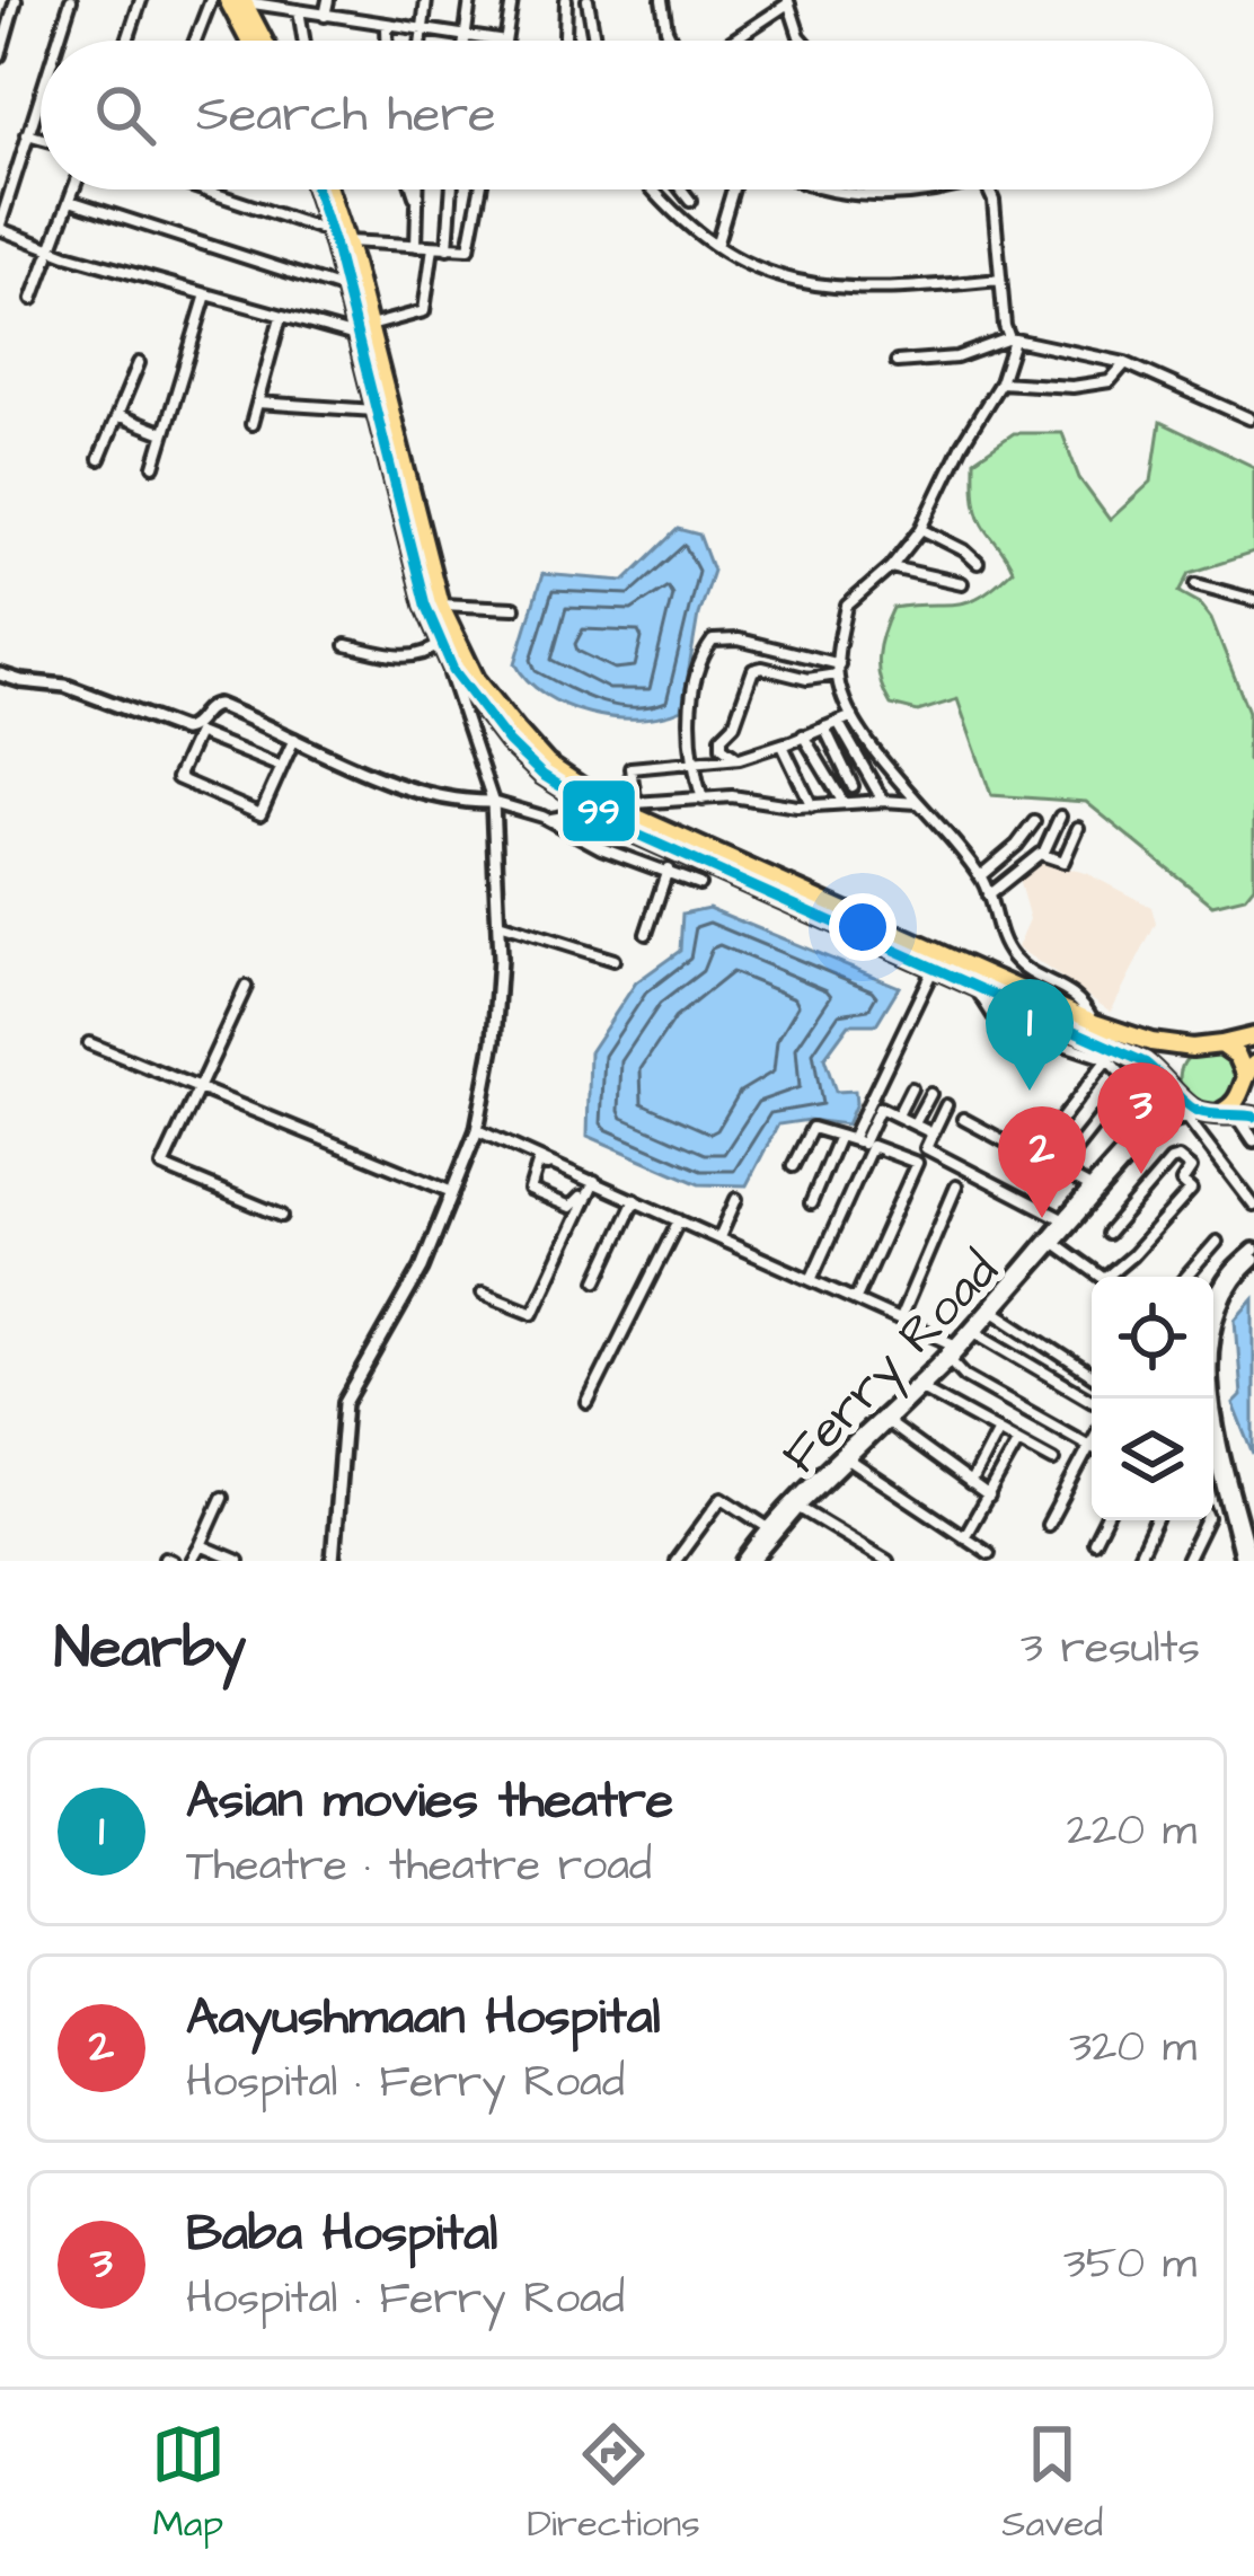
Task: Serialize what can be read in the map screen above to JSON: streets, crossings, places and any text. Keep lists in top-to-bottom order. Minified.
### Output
{"streets":{"street":["Ferry Road"]},"lines":["transit line 99"],"page":{"search":"Search here","pins":["1","3","2"],"heading":["Nearby","3 results"],"list":[{"mark":"1","name":"Asian movies theatre","note":"Theatre · theatre road","value":"220 m"},{"mark":"2","name":"Aayushmaan Hospital","note":"Hospital · Ferry Road","value":"320 m"},{"mark":"3","name":"Baba Hospital","note":"Hospital · Ferry Road","value":"350 m"}],"nav":["Map","Directions","Saved"]}}
